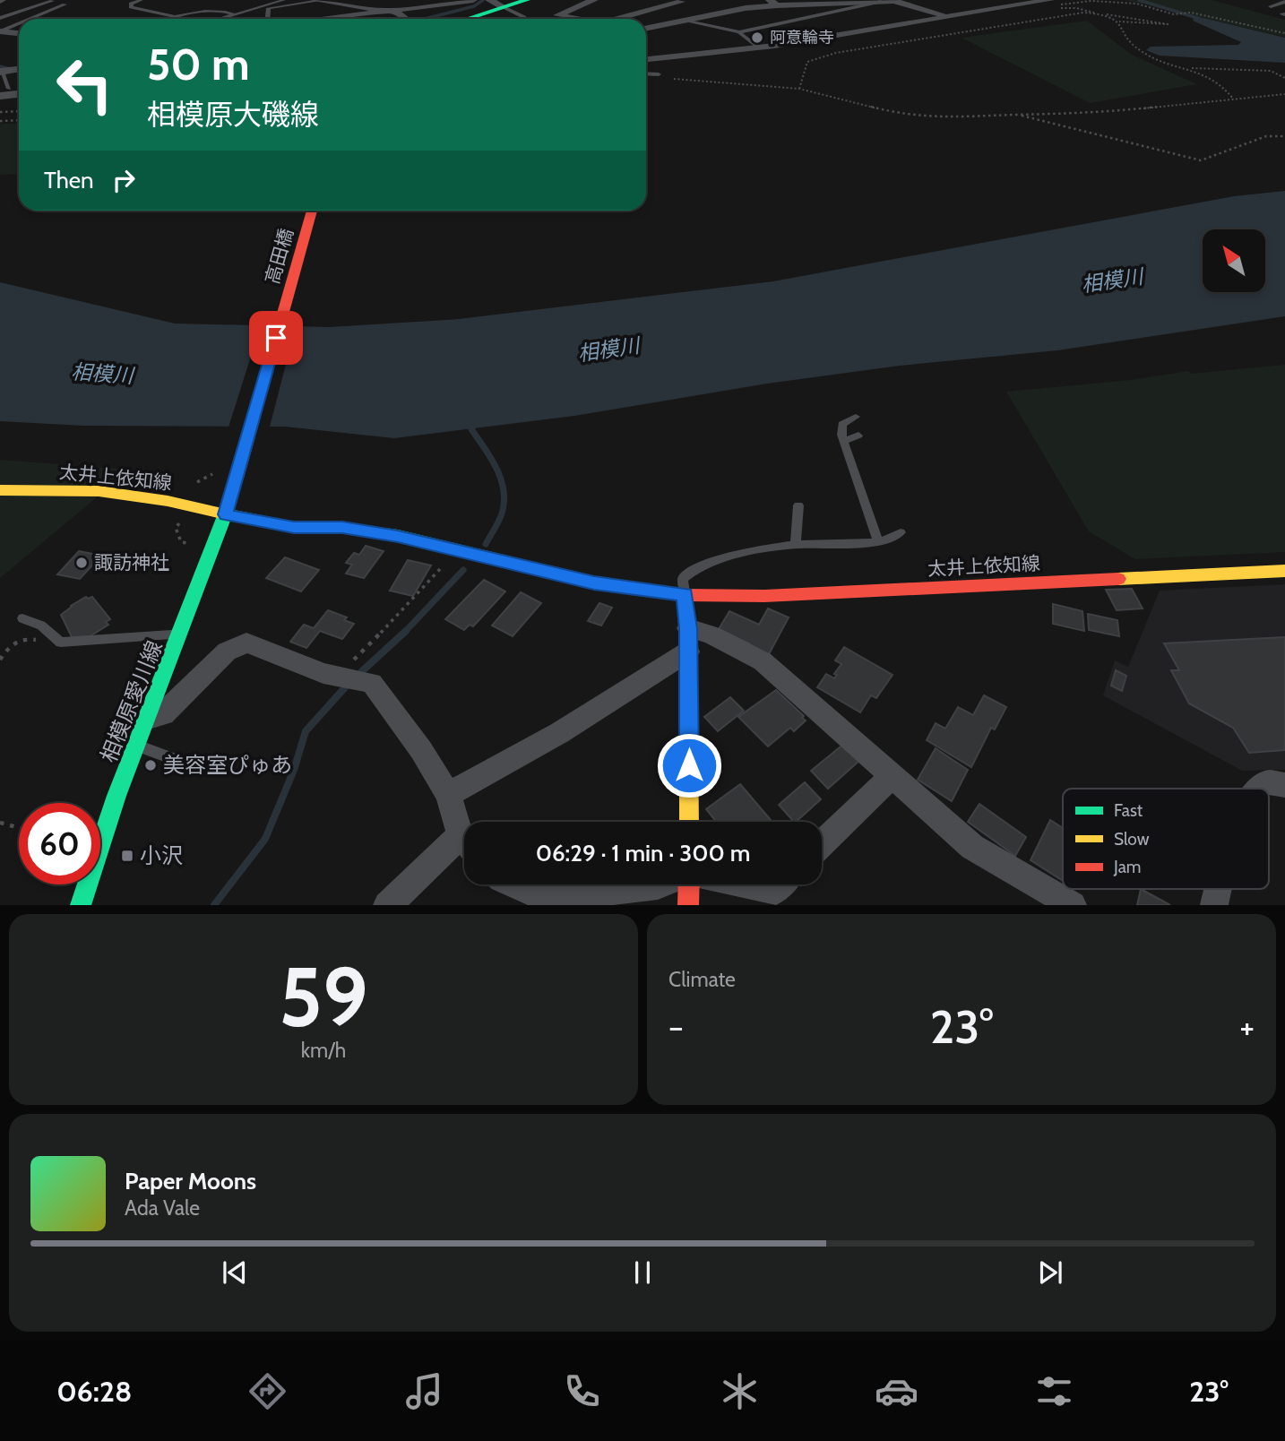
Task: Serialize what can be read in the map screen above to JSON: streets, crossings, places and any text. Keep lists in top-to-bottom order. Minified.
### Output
{"streets":{"main road":["高田橋","太井上依知線","相模原愛川線"]},"crossings":[["高田橋","太井上依知線"],["高田橋","相模原愛川線"],["太井上依知線","相模原愛川線"]],"water":["相模川"],"places":{"other":["阿意輪寺","諏訪神社","美容室ぴゅあ"],"transit":["小沢"]},"legend":["Fast","Slow","Jam"],"north":"top left","page":{"turn":["50 m","相模原大磯線"],"then":"Then","limit":"60","trip":"06:29 · 1 min · 300 m","tile":[["59","km/h"],"Climate"],"heat":["−","23°","+"],"song":["Paper Moons","Ada Vale"],"tabs":["06:28","23°"]}}
